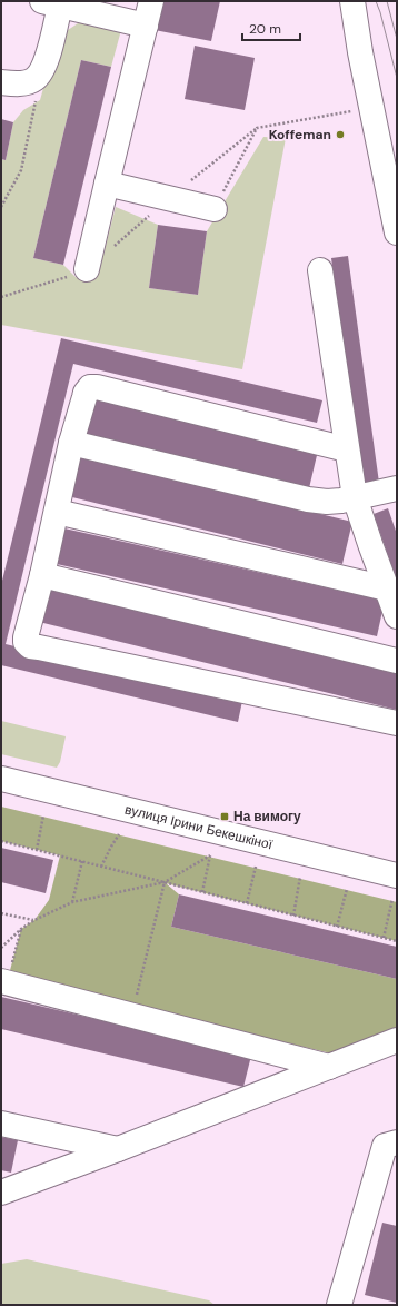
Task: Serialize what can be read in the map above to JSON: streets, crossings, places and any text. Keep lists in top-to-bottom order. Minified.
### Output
{"streets":{"street":["вулиця Ірини Бекешкіної"]},"places":{"other":["Koffeman"],"transit":["На вимогу"]},"scale_bar":"20 m"}
